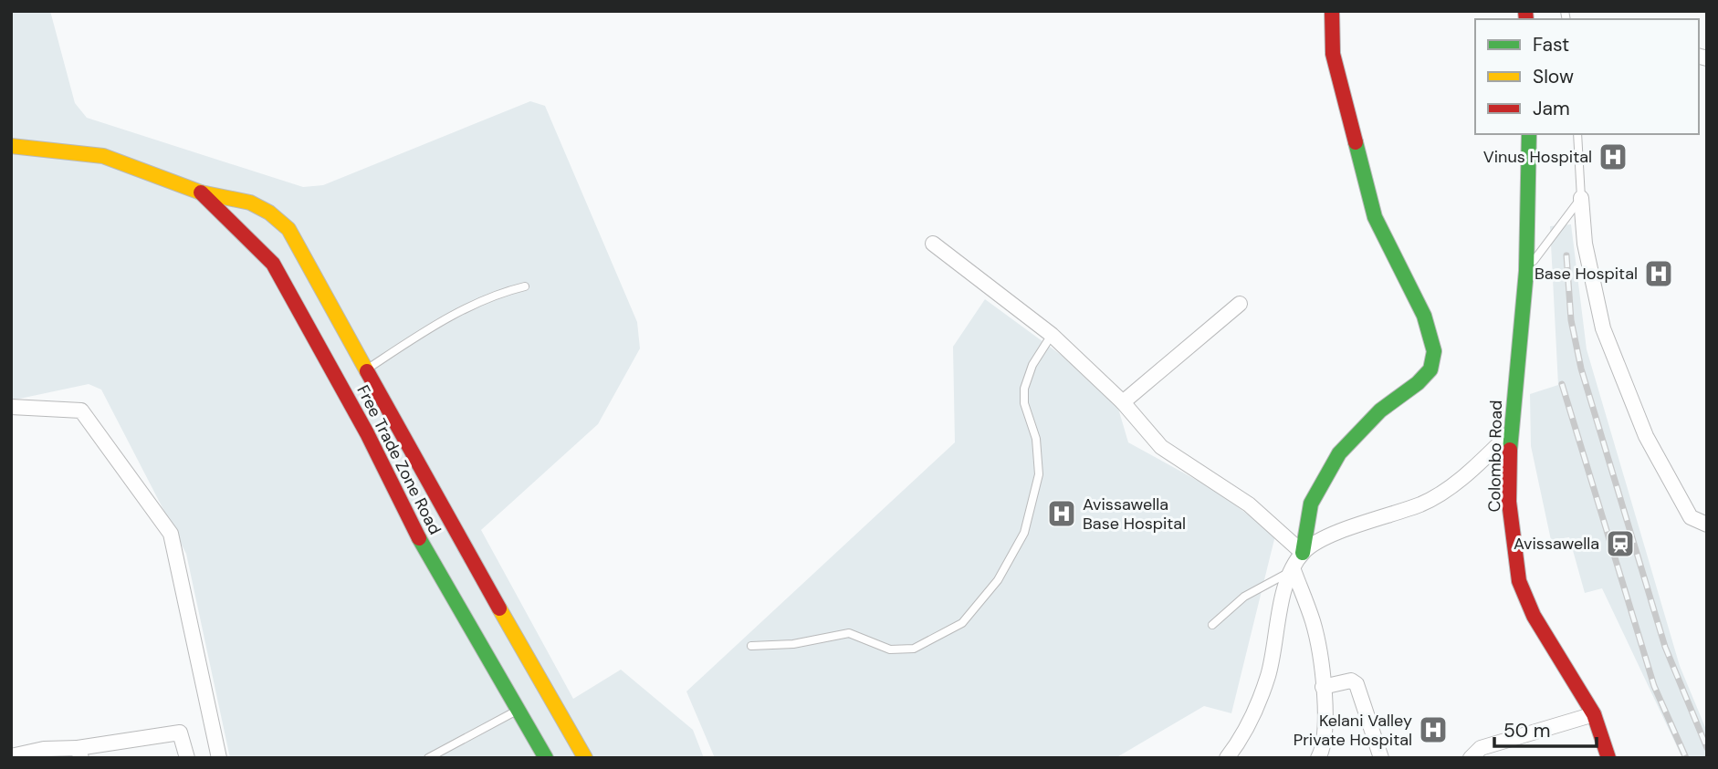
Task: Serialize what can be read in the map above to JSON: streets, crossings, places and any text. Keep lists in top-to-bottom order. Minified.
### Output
{"streets":{"main road":["Colombo Road","Free Trade Zone Road"]},"places":{"hospital":["Vinus Hospital","Base Hospital","Avissawella Base Hospital","Kelani Valley Private Hospital"],"station":["Avissawella"]},"legend":["Fast","Slow","Jam"],"scale_bar":"50 m"}
